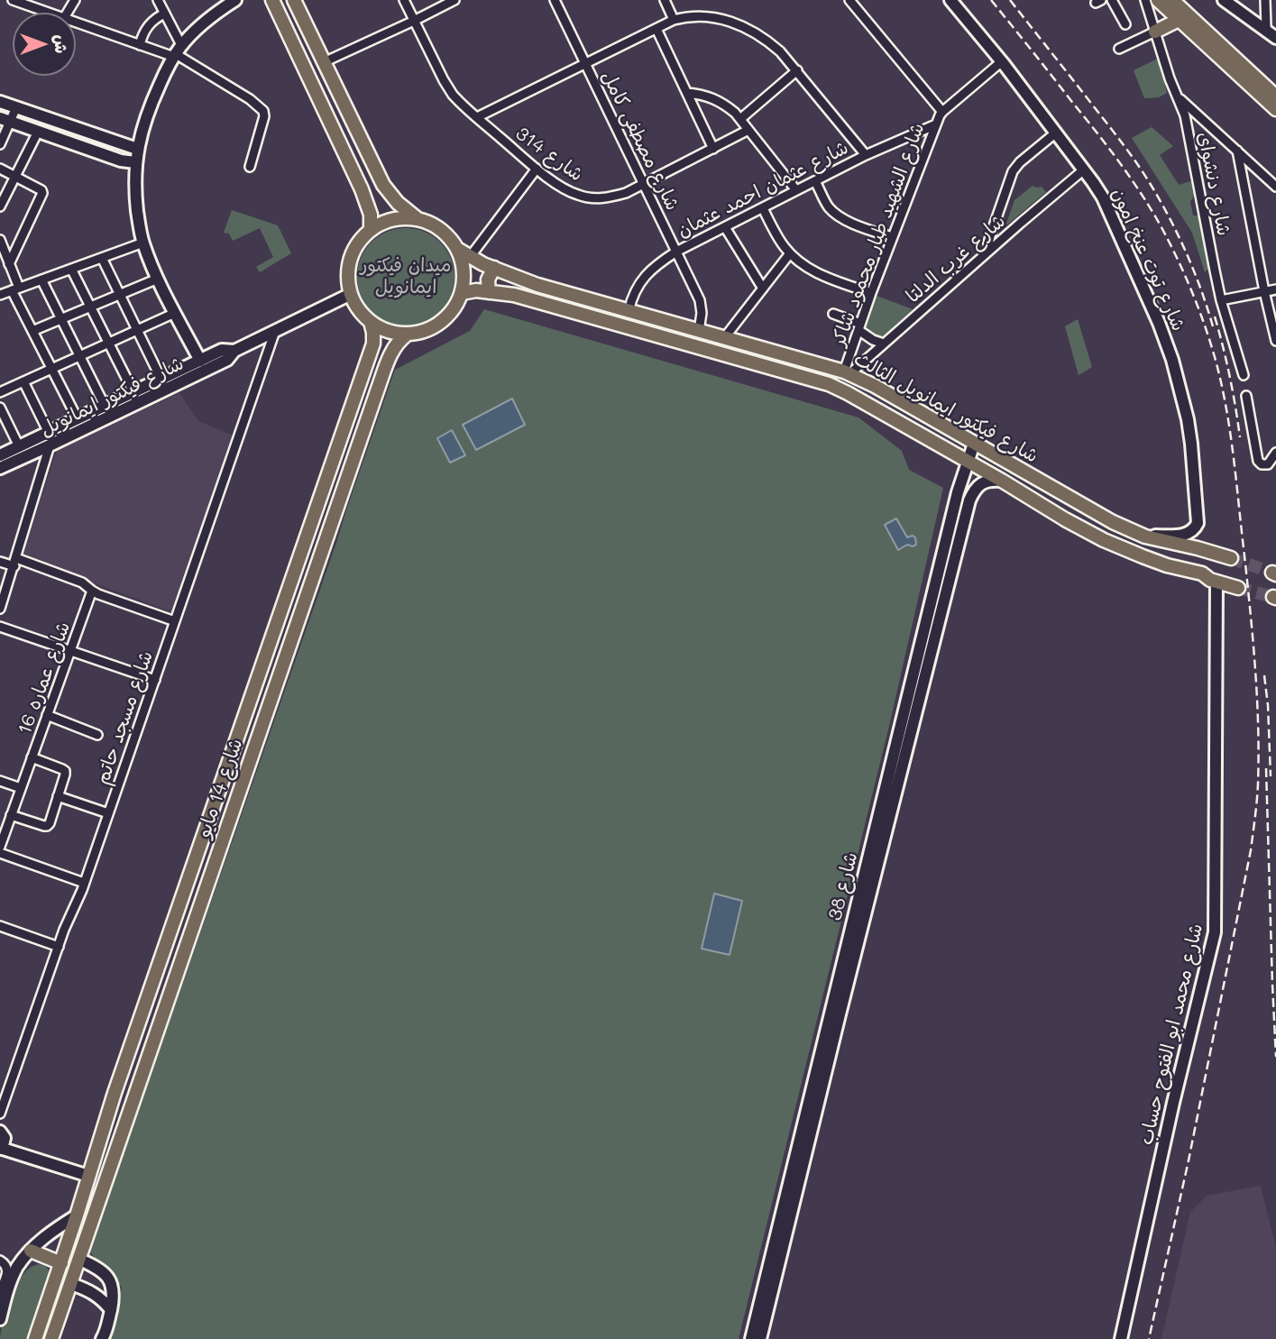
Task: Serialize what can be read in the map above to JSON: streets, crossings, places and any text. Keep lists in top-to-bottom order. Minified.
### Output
{"streets":{"main road":["شارع فيكتور ايمانويل الثالث","شارع 14 مايو"],"street":["شارع مصطفى كامل","شارع 314","شارع دنشواى","شارع عثمان احمد عثمان","شارع الشهيد طيار محمود شاكر","شارع غرب الدلتا","شارع توت عنخ امون","شارع فيكتور ايمانويل","شارع عماره 16","شارع مسجد حاتم","شارع 38","شارع محمد ابو الفتوح حساب"]},"crossings":[["شارع مصطفى كامل","شارع 314"],["شارع مصطفى كامل","شارع عثمان احمد عثمان"],["شارع مصطفى كامل","شارع فيكتور ايمانويل الثالث"],["شارع عثمان احمد عثمان","شارع الشهيد طيار محمود شاكر"],["شارع عثمان احمد عثمان","شارع فيكتور ايمانويل الثالث"],["شارع الشهيد طيار محمود شاكر","شارع غرب الدلتا"],["شارع الشهيد طيار محمود شاكر","شارع توت عنخ امون"],["شارع الشهيد طيار محمود شاكر","شارع فيكتور ايمانويل الثالث"],["شارع غرب الدلتا","شارع توت عنخ امون"],["شارع غرب الدلتا","شارع فيكتور ايمانويل الثالث"],["شارع توت عنخ امون","شارع فيكتور ايمانويل الثالث"],["شارع فيكتور ايمانويل","شارع فيكتور ايمانويل الثالث"],["شارع فيكتور ايمانويل","شارع مسجد حاتم"],["شارع فيكتور ايمانويل","شارع 14 مايو"],["شارع فيكتور ايمانويل الثالث","شارع 14 مايو"],["شارع فيكتور ايمانويل الثالث","شارع 38"],["شارع فيكتور ايمانويل الثالث","شارع محمد ابو الفتوح حساب"]],"parks":["ميدان فيكتور ايمانويل"],"north":"right"}
